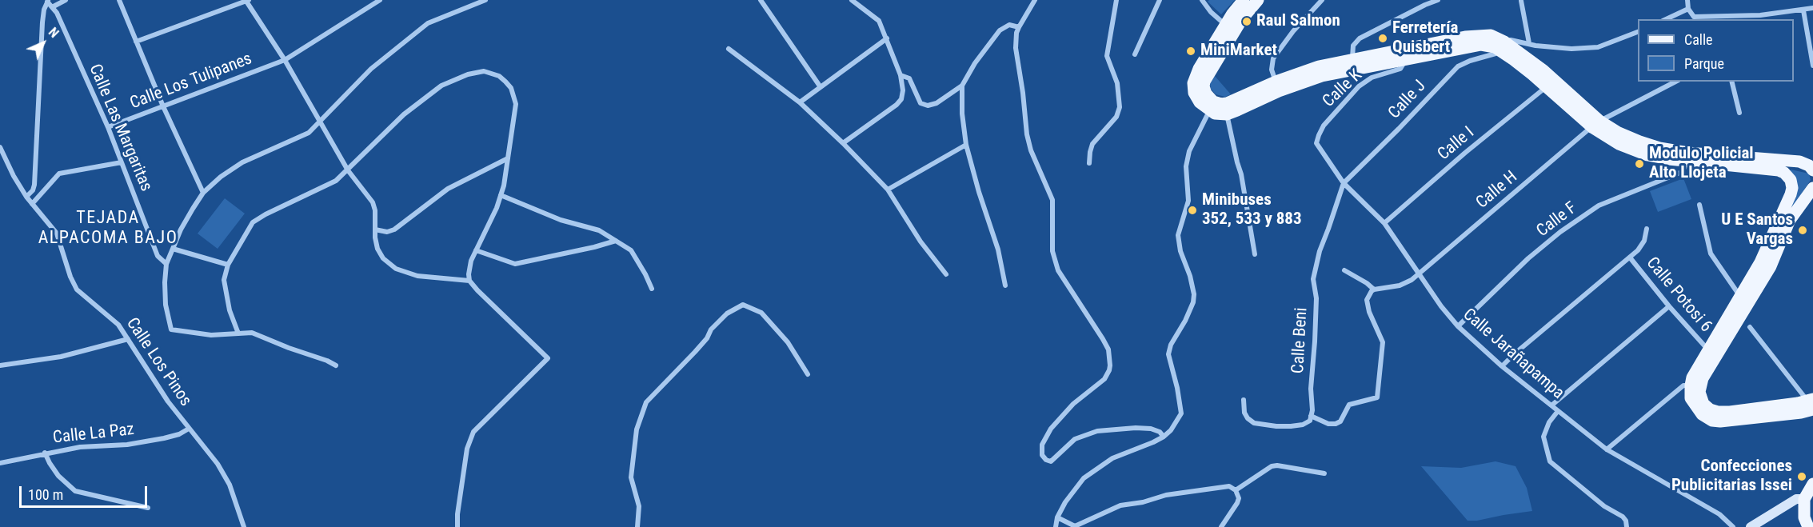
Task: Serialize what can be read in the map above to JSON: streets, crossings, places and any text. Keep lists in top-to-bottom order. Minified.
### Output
{"streets":{"street":["Calle Los Tulipanes","Calle K","Calle J","Calle Las Margaritas","Calle I","Calle H","Calle F","Calle Potosi 6","Calle Beni","Calle Jarañapampa","Calle Los Pinos","Calle La Paz"]},"crossings":[["Calle Los Tulipanes","Calle Las Margaritas"],["Calle K","Calle Jarañapampa"],["Calle J","Calle Beni"],["Calle J","Calle Jarañapampa"],["Calle I","Calle Jarañapampa"],["Calle H","Calle Jarañapampa"],["Calle F","Calle Jarañapampa"],["Calle Beni","Calle Jarañapampa"],["Calle Los Pinos","Calle La Paz"]],"districts":["TEJADA ALPACOMA BAJO"],"places":["Raul Salmon","Ferretería Quisbert","MiniMarket","Modulo Policial Alto Llojeta","Minibuses 352, 533 y 883","U E Santos Vargas","Confecciones Publicitarias Issei"],"legend":["Calle","Parque"],"scale_bar":"100 m","north":"top right"}
